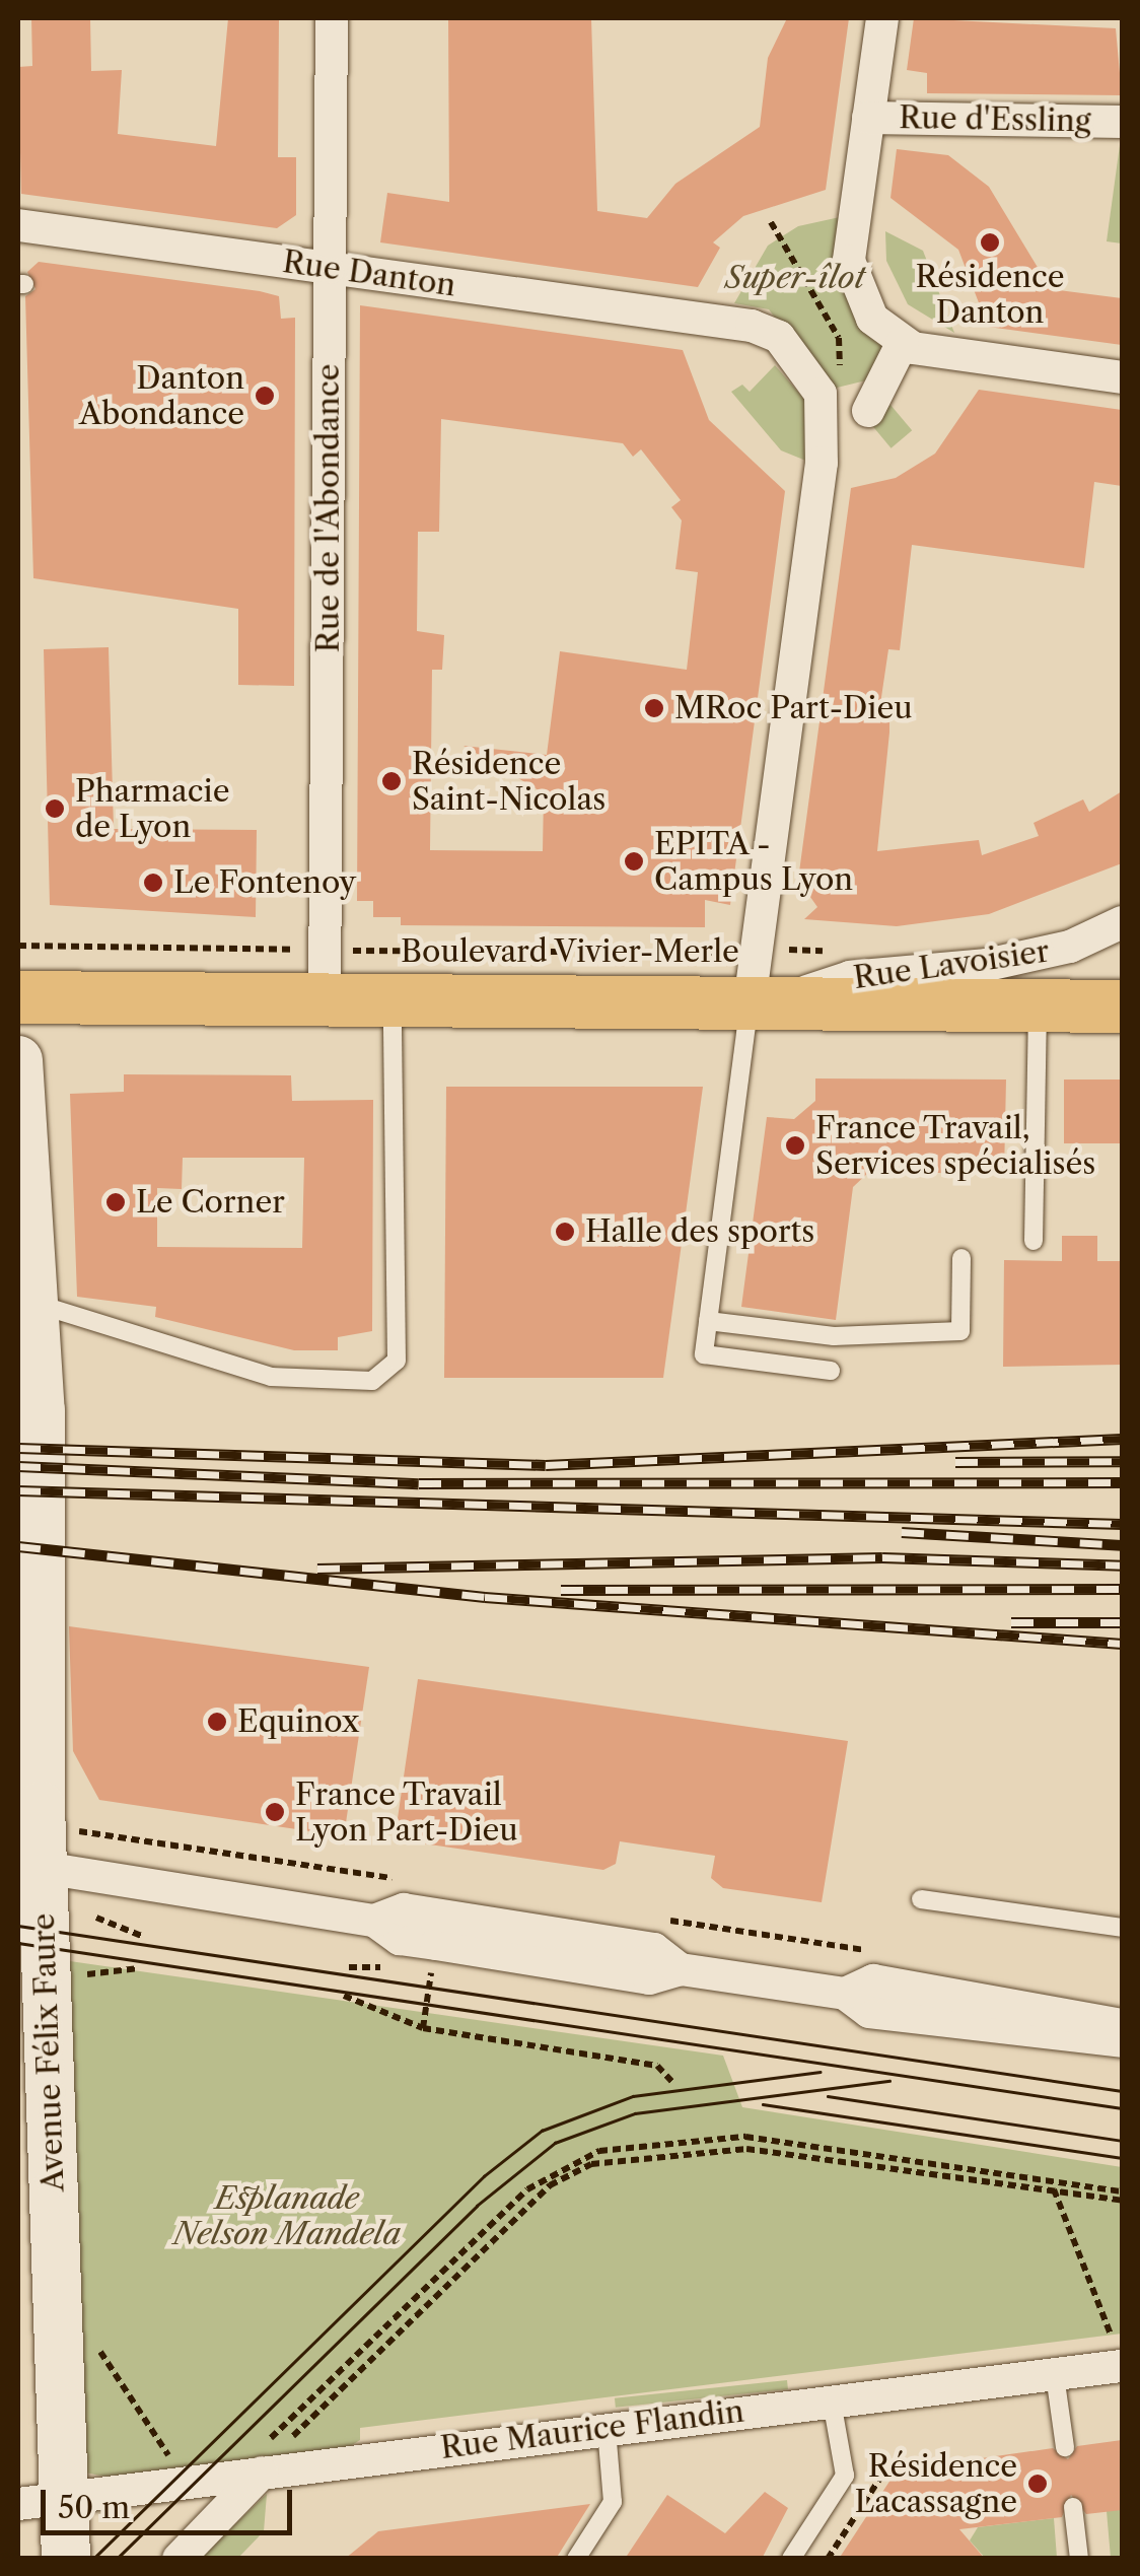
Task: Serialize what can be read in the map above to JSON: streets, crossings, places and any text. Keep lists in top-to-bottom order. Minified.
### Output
{"streets":{"main road":["Boulevard Vivier-Merle","Avenue Félix Faure"],"street":["Rue d'Essling","Rue Danton","Rue de l'Abondance","Rue Lavoisier","Rue Maurice Flandin"]},"crossings":[["Rue Danton","Rue de l'Abondance"],["Rue Danton","Boulevard Vivier-Merle"],["Rue Danton","Rue Lavoisier"],["Rue de l'Abondance","Boulevard Vivier-Merle"],["Boulevard Vivier-Merle","Rue Lavoisier"],["Avenue Félix Faure","Rue Maurice Flandin"]],"parks":["Super-îlot","Esplanade Nelson Mandela"],"places":["Résidence Danton","Danton Abondance","MRoc Part-Dieu","Résidence Saint-Nicolas","Pharmacie de Lyon","EPITA - Campus Lyon","Le Fontenoy","France Travail, Services spécialisés","Le Corner","Halle des sports","Equinox","France Travail Lyon Part-Dieu","Résidence Lacassagne"],"scale_bar":"50 m"}
